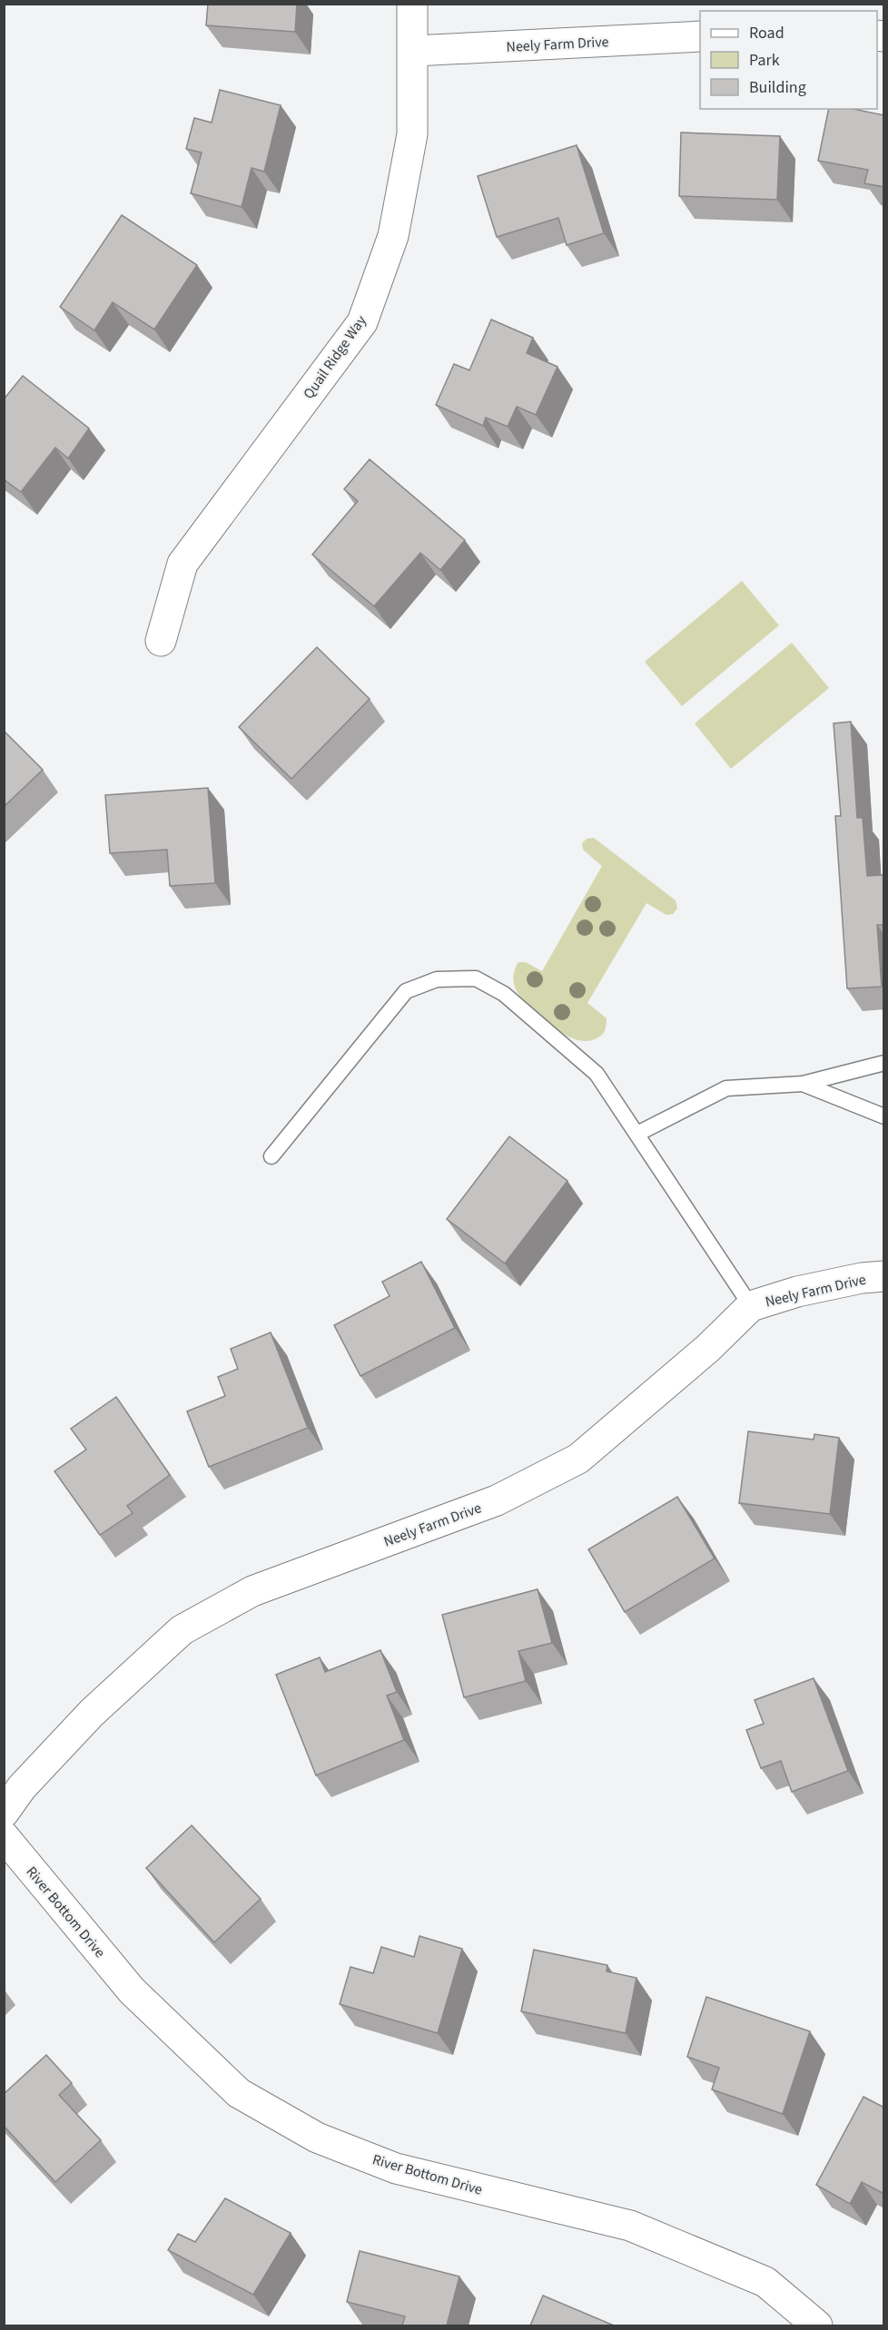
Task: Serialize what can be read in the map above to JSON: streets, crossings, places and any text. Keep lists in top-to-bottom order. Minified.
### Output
{"streets":{"street":["Neely Farm Drive","Quail Ridge Way","River Bottom Drive"]},"crossings":[["Neely Farm Drive","Quail Ridge Way"]],"legend":["Road","Park","Building"]}
